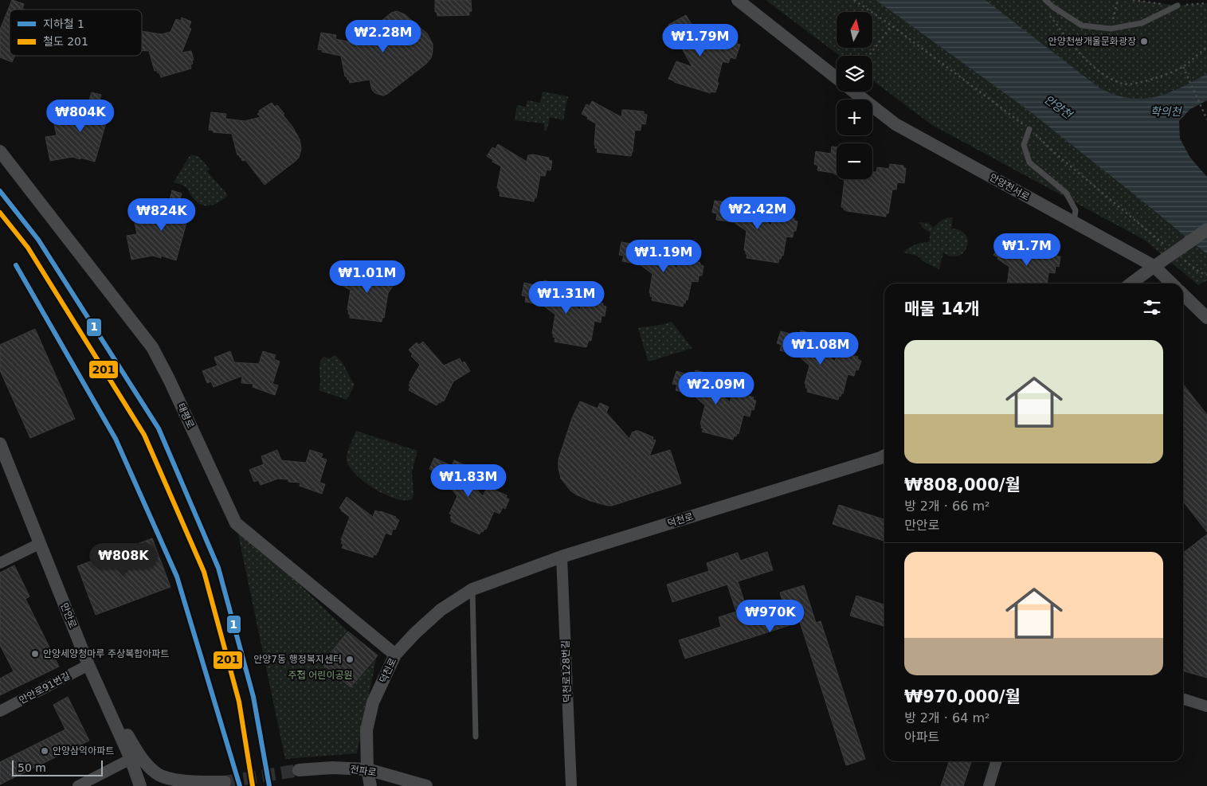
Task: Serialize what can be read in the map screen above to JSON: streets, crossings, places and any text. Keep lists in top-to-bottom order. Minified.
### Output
{"streets":{"street":["안양천서로","태평로","덕천로","만안로","덕천로128번길","만안로91번길","전파로"]},"crossings":[["태평로","덕천로"],["덕천로","덕천로128번길"],["덕천로","전파로"],["만안로","만안로91번길"]],"water":["안양천","학의천"],"parks":["주접 어린이공원"],"places":["안양천쌍개울문화광장","안양세양청마루 주상복합아파트","안양7동 행정복지센터","안양삼익아파트"],"lines":["metro line 1","rail line 201"],"legend":["지하철 1","철도 201"],"scale_bar":"50 m","north":"top","page":{"map_buttons":["+","−"],"price":["₩2.28M","₩1.79M","₩804K","₩2.42M","₩824K","₩1.7M","₩1.19M","₩1.01M","₩1.31M","₩1.08M","₩2.09M","₩1.83M","₩808K","₩970K"],"heading":"매물 14개","list":[{"name":"₩808,000/월","note":"방 2개 · 66 m² · 만안로"},{"name":"₩970,000/월","note":"방 2개 · 64 m² · 아파트"}],"scale":"50 m"}}
